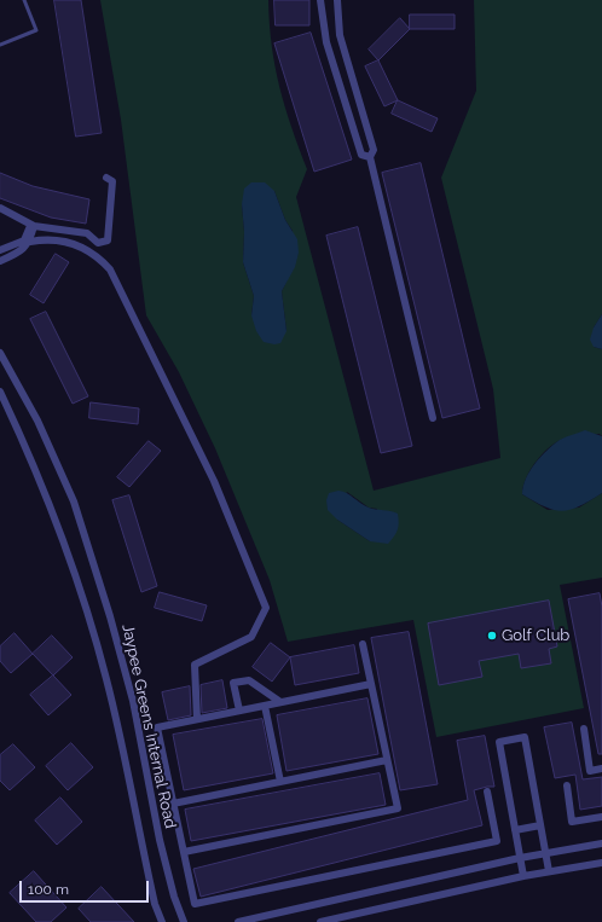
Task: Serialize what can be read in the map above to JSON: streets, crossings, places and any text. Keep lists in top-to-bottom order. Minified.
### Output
{"streets":{"street":["Jaypee Greens Internal Road"]},"places":["Golf Club"],"scale_bar":"100 m"}
